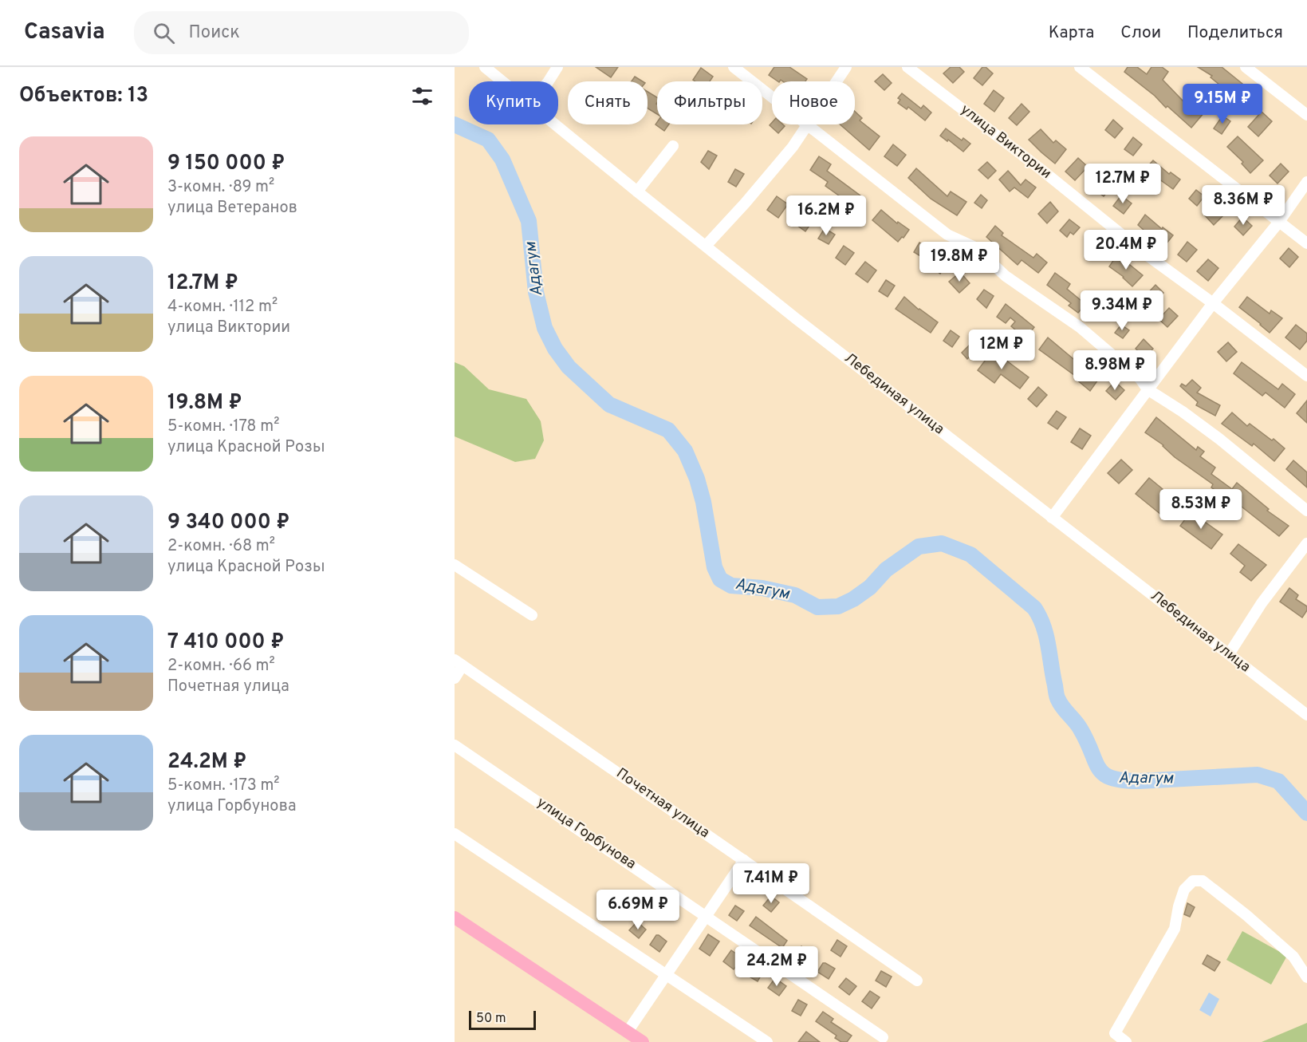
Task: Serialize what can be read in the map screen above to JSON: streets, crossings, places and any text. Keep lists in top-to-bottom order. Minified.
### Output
{"streets":{"street":["улица Виктории","Лебединая улица","Почетная улица","улица Горбунова"]},"water":["Адагум"],"scale_bar":"50 m","page":{"header":"Casavia","search":"Поиск","nav":["Карта","Слои","Поделиться"],"heading":"Объектов: 13","chip":["Купить","Снять","Фильтры","Новое"],"price":["9.15M ₽","12.7M ₽","8.36M ₽","16.2M ₽","20.4M ₽","19.8M ₽","9.34M ₽","12M ₽","8.98M ₽","8.53M ₽","7.41M ₽","6.69M ₽","24.2M ₽"],"list":[{"name":"9 150 000 ₽","note":"3-комн. · 89 m² · улица Ветеранов"},{"name":"12.7M ₽","note":"4-комн. · 112 m² · улица Виктории"},{"name":"19.8M ₽","note":"5-комн. · 178 m² · улица Красной Розы"},{"name":"9 340 000 ₽","note":"2-комн. · 68 m² · улица Красной Розы"},{"name":"7 410 000 ₽","note":"2-комн. · 66 m² · Почетная улица"},{"name":"24.2M ₽","note":"5-комн. · 173 m² · улица Горбунова"}],"scale":"50 m"}}
